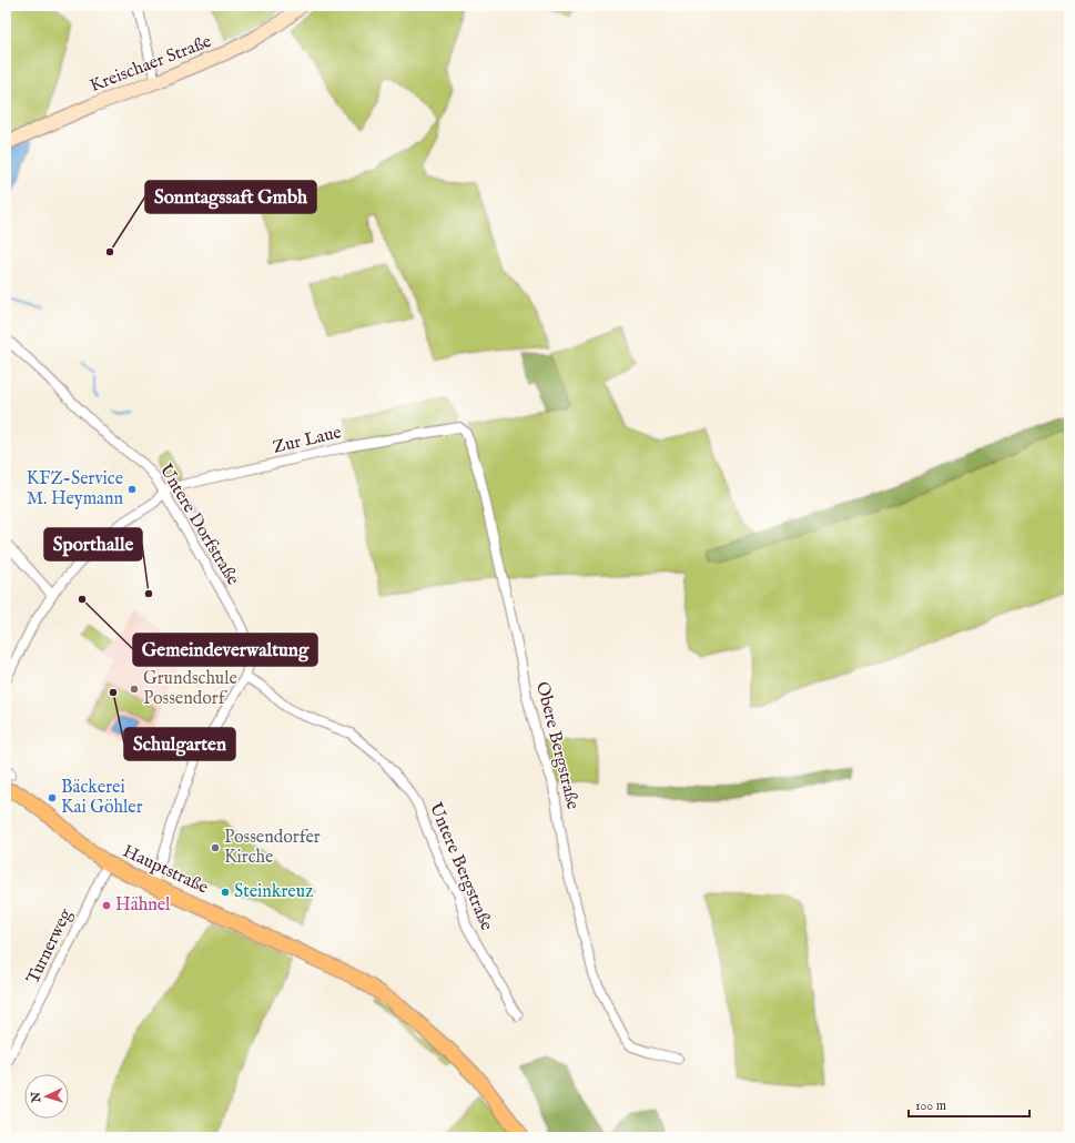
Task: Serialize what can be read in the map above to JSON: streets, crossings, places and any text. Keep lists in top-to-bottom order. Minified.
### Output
{"streets":{"main road":["Kreischaer Straße","Hauptstraße"],"street":["Zur Laue","Untere Dorfstraße","Obere Bergstraße","Untere Bergstraße","Turnerweg"]},"crossings":[["Zur Laue","Untere Dorfstraße"],["Zur Laue","Obere Bergstraße"],["Untere Dorfstraße","Untere Bergstraße"],["Hauptstraße","Turnerweg"]],"places":["Sonntagssaft Gmbh","KFZ-Service M. Heymann","Sporthalle","Gemeindeverwaltung","Grundschule Possendorf","Schulgarten","Bäckerei Kai Göhler","Possendorfer Kirche","Steinkreuz","Hähnel"],"scale_bar":"100 m","north":"left"}
